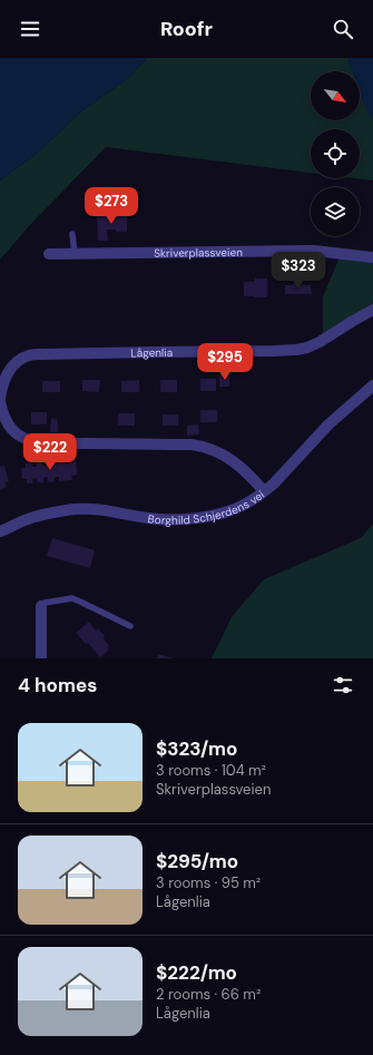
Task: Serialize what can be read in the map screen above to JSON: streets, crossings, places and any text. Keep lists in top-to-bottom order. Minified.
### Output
{"streets":{"street":["Skriverplassveien","Lågenlia","Borghild Schjerdens vei"]},"crossings":[["Lågenlia","Borghild Schjerdens vei"]],"north":"bottom right","page":{"header":"Roofr","price":["$273","$323","$295","$222"],"heading":"4 homes","list":[{"name":"$323/mo","note":"3 rooms · 104 m² · Skriverplassveien"},{"name":"$295/mo","note":"3 rooms · 95 m² · Lågenlia"},{"name":"$222/mo","note":"2 rooms · 66 m² · Lågenlia"}]}}
